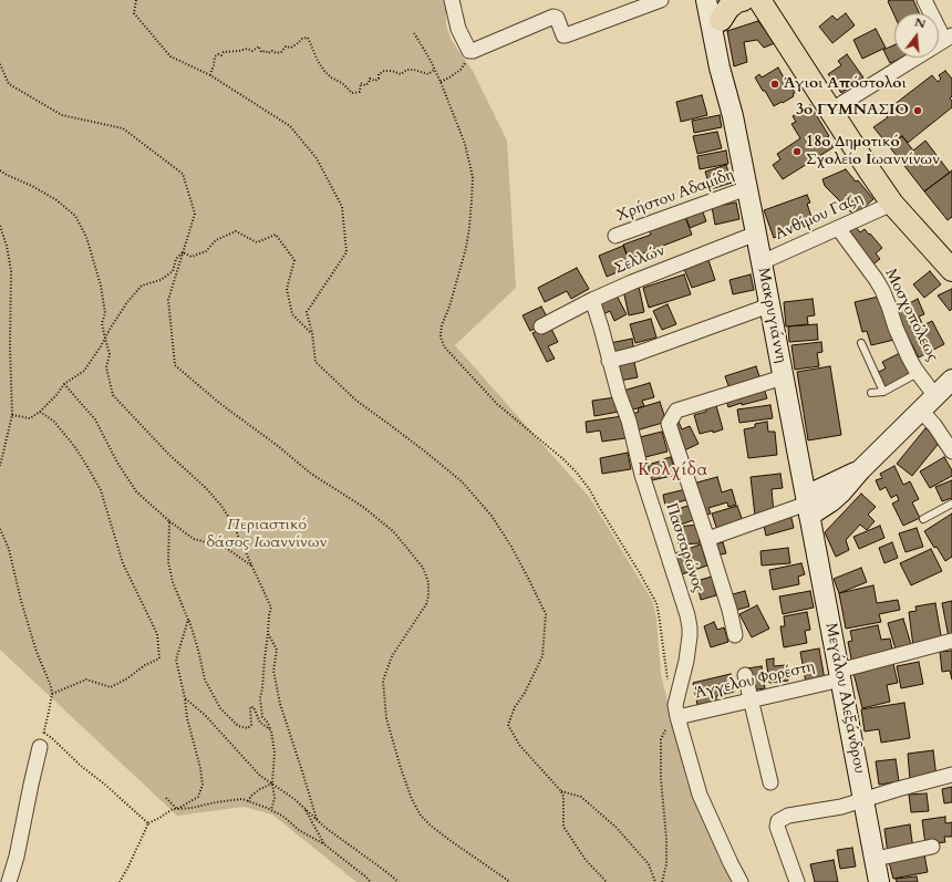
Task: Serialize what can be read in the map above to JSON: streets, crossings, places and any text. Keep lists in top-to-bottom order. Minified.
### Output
{"streets":{"main road":["Μακρυγιάννη","Μεγάλου Αλεξάνδρου"],"street":["Χρήστου Αδαμίδη","Ανθίμου Γαζη","Σελλών","Μοσχοπόλεως","Πασσαρώνος","Άγγελου Φορέστη"]},"crossings":[["Χρήστου Αδαμίδη","Μακρυγιάννη"],["Ανθίμου Γαζη","Μακρυγιάννη"],["Ανθίμου Γαζη","Μοσχοπόλεως"],["Σελλών","Μακρυγιάννη"],["Σελλών","Πασσαρώνος"],["Μακρυγιάννη","Μεγάλου Αλεξάνδρου"],["Πασσαρώνος","Άγγελου Φορέστη"],["Άγγελου Φορέστη","Μεγάλου Αλεξάνδρου"]],"districts":["Κολχίδα"],"parks":["Περιαστικό δάσος Ιωαννίνων"],"places":["Άγιοι Απόστολοι","3ο ΓΥΜΝΑΣΙΟ","18ο Δημοτικό Σχολείο Ιωαννίνων"],"north":"top"}
